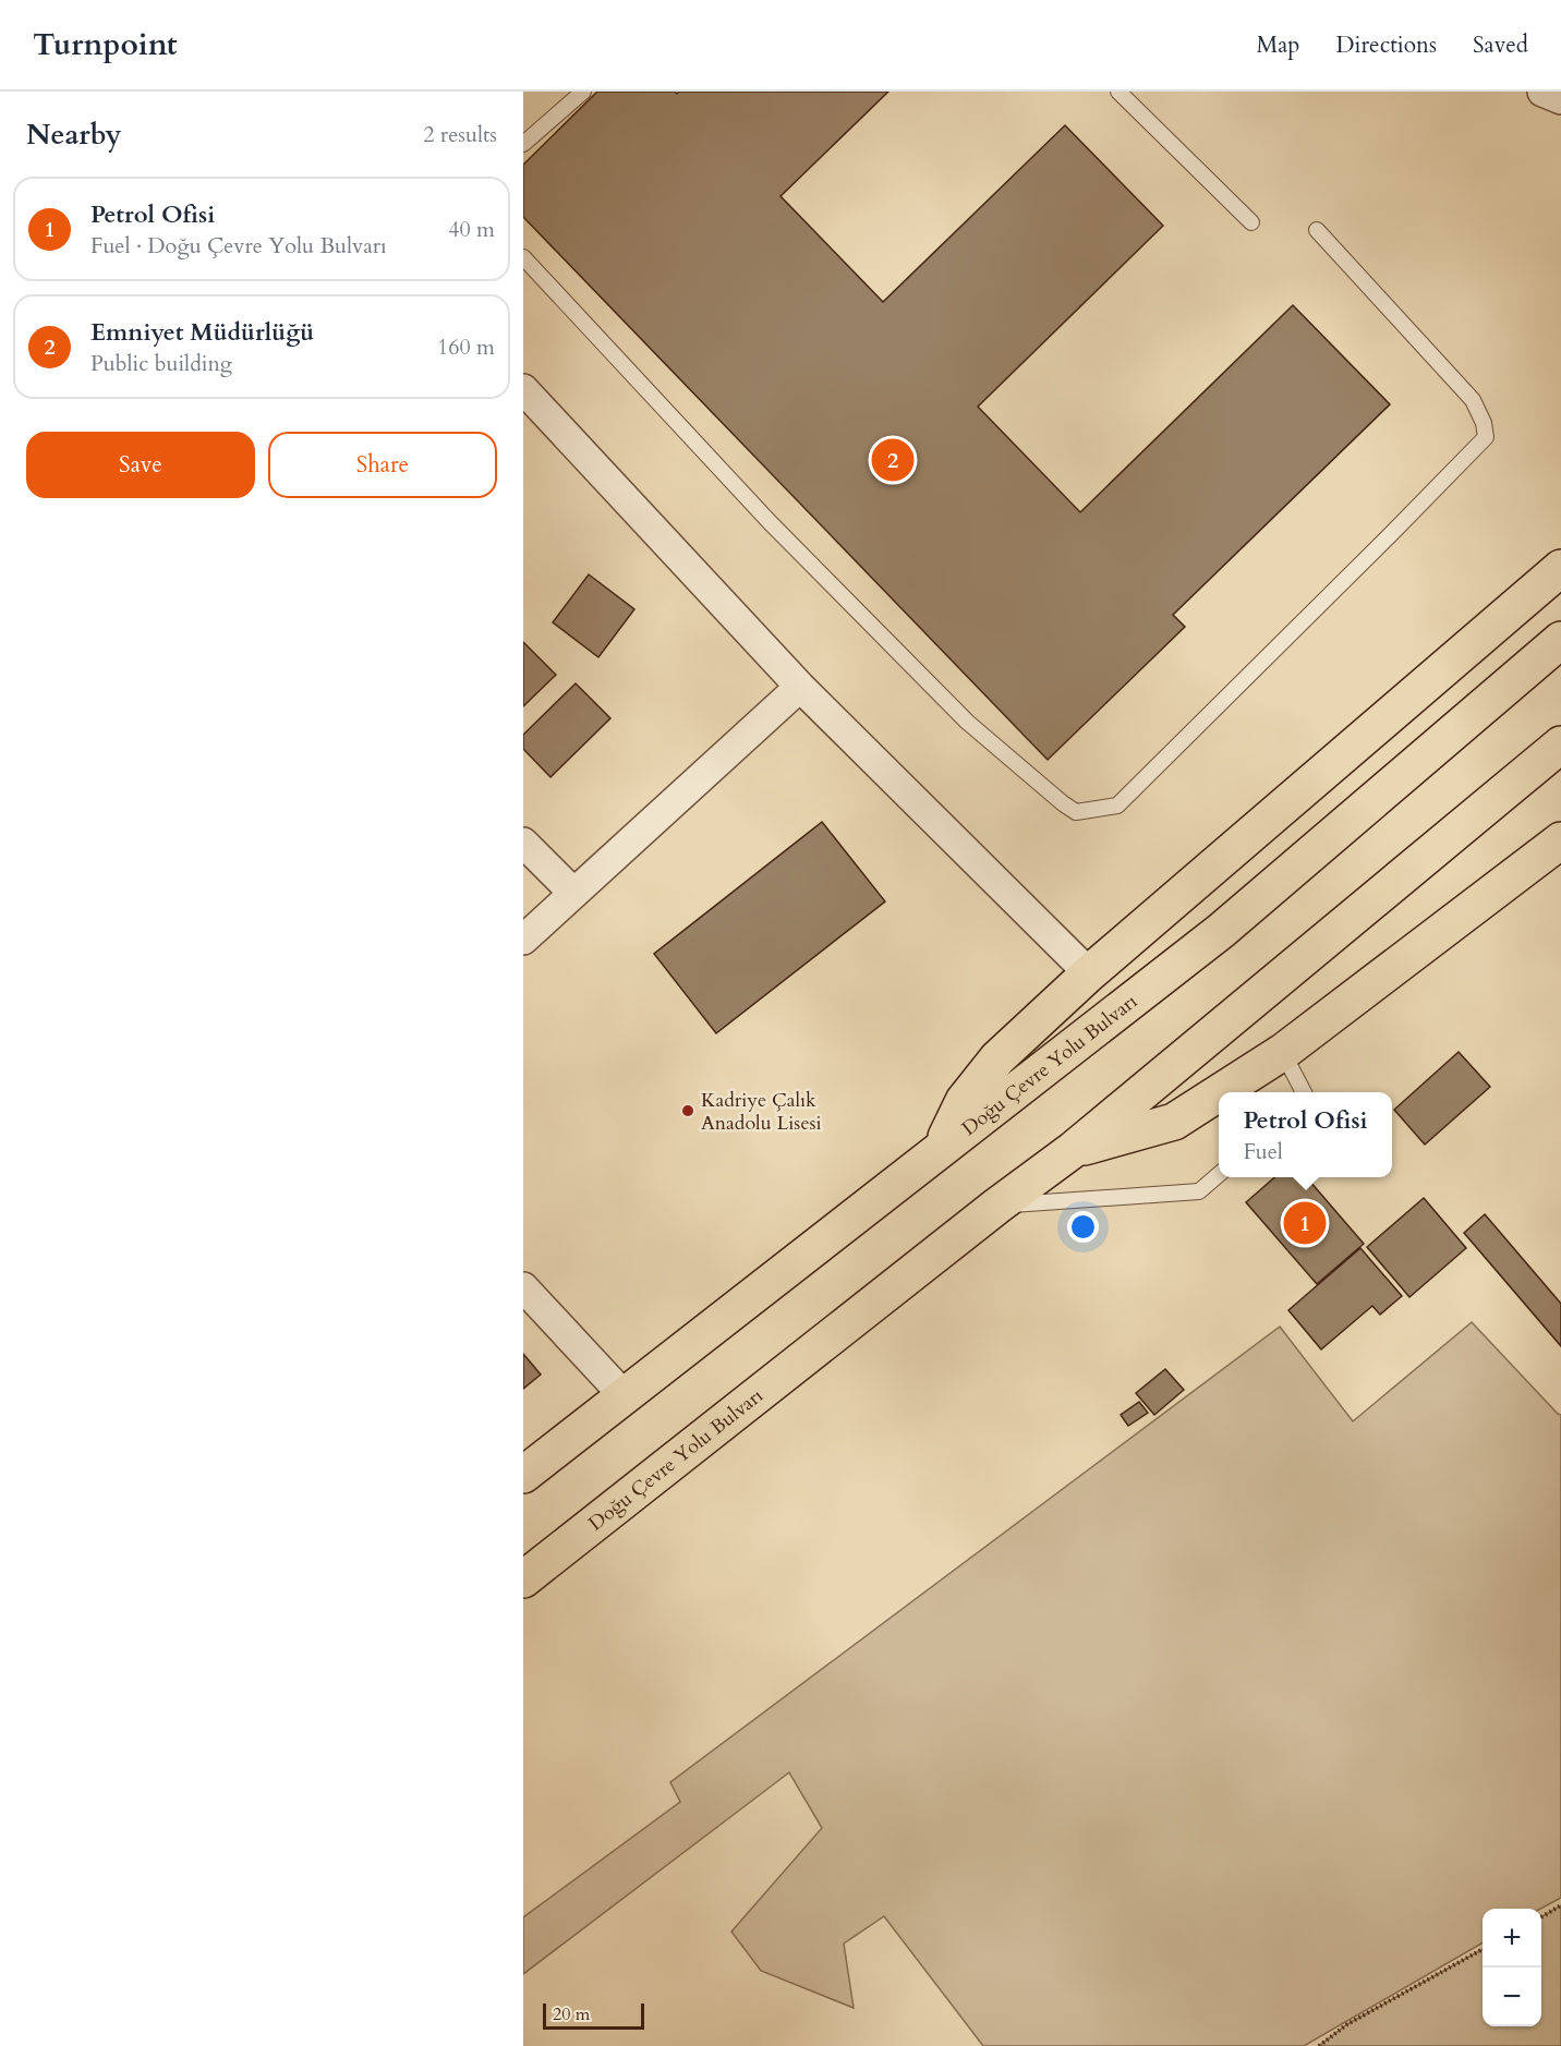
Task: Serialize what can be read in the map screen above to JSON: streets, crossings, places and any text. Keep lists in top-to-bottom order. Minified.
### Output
{"streets":{"highway":["Doğu Çevre Yolu Bulvarı"]},"places":["Kadriye Çalık Anadolu Lisesi"],"scale_bar":"20 m","page":{"header":"Turnpoint","nav":["Map","Directions","Saved"],"heading":["Nearby","2 results"],"list":[{"mark":"1","name":"Petrol Ofisi","note":"Fuel · Doğu Çevre Yolu Bulvarı","value":"40 m"},{"mark":"2","name":"Emniyet Müdürlüğü","note":"Public building","value":"160 m"}],"buttons":["Save","Share"],"pins":["2","1"],"popup":["Petrol Ofisi","Fuel"],"map_buttons":["+","−"],"scale":"20 m"}}
